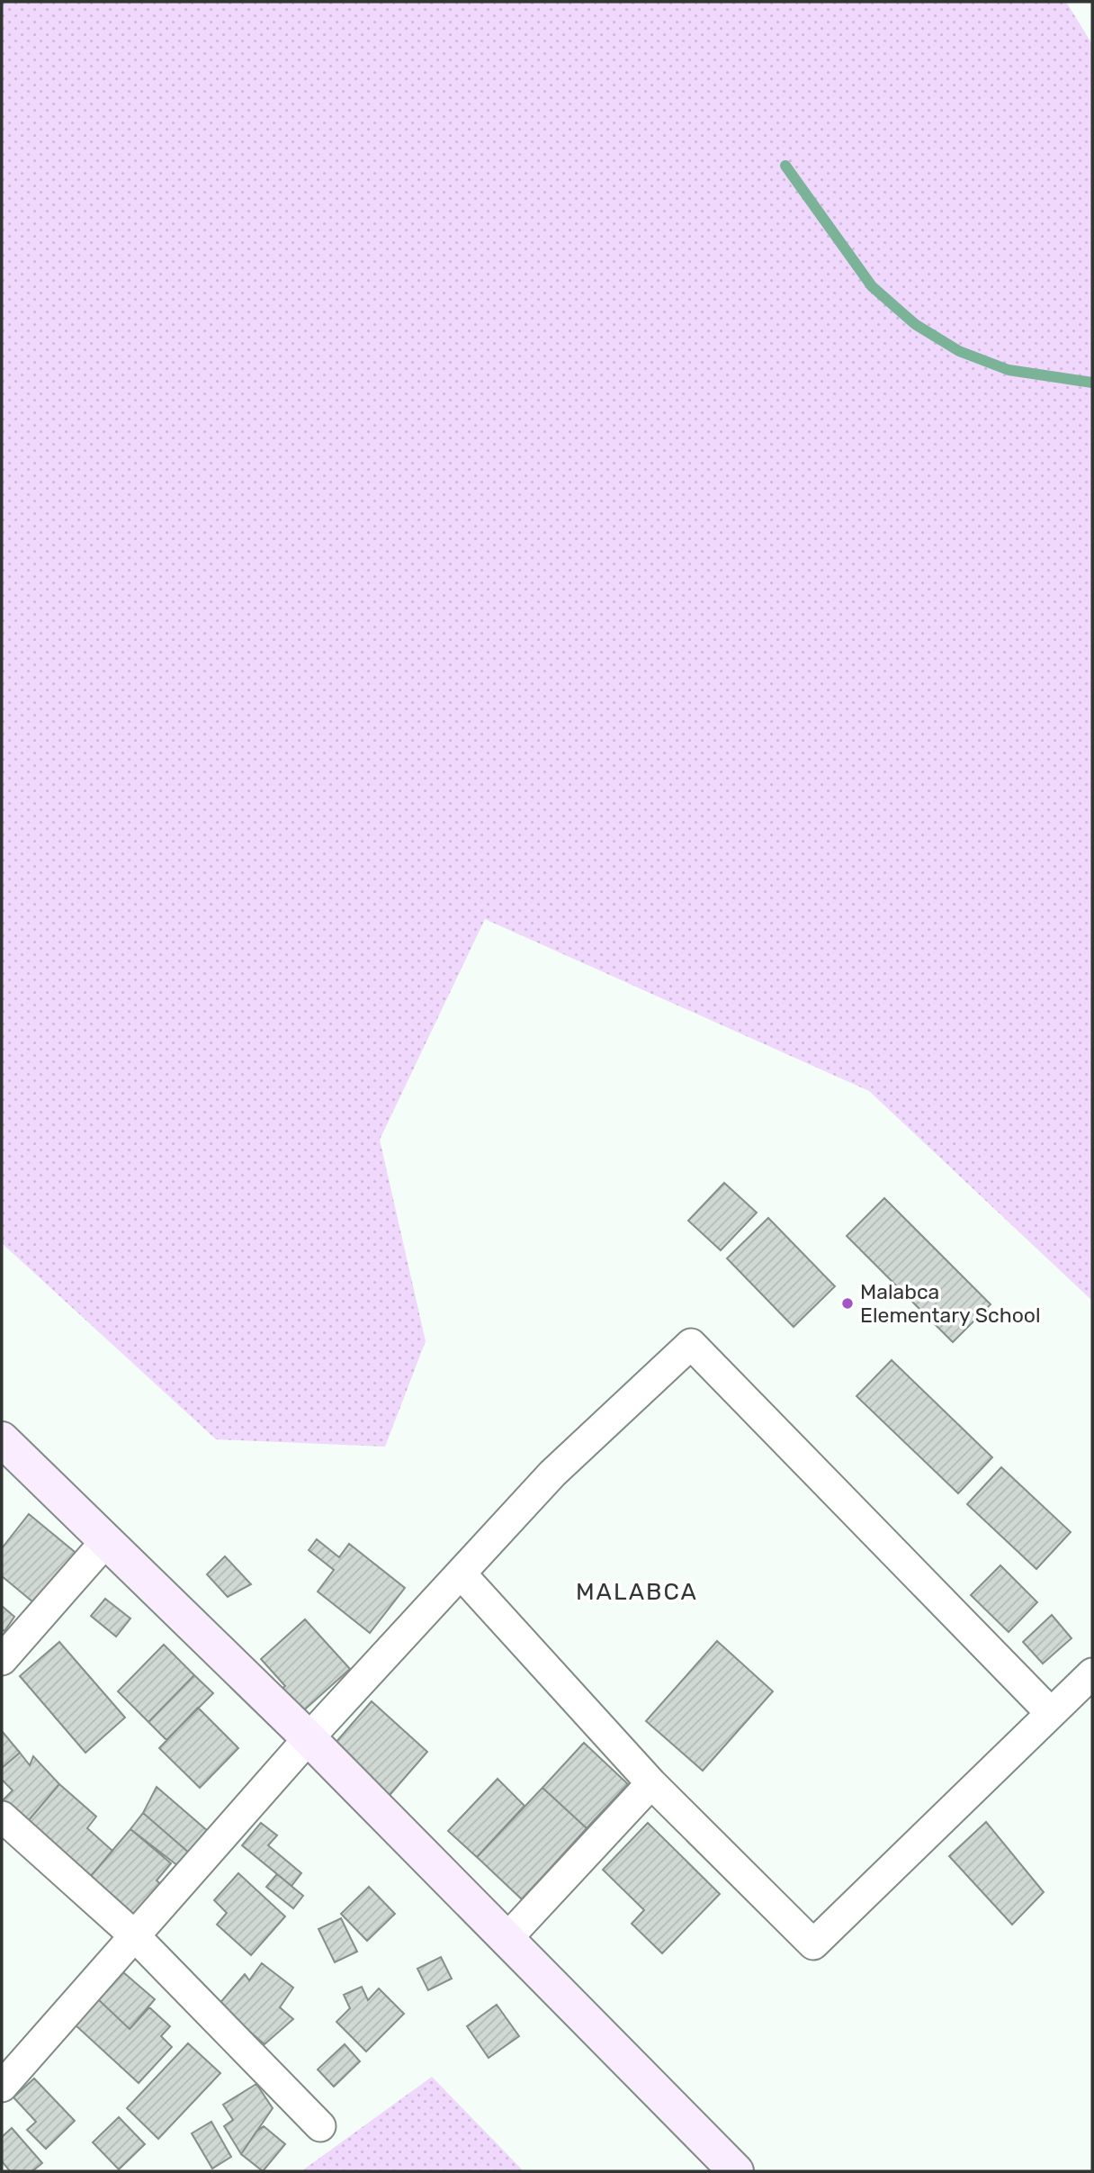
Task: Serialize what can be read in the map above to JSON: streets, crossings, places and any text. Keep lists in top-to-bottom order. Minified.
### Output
{"districts":["MALABCA"],"places":["Malabca Elementary School"]}
